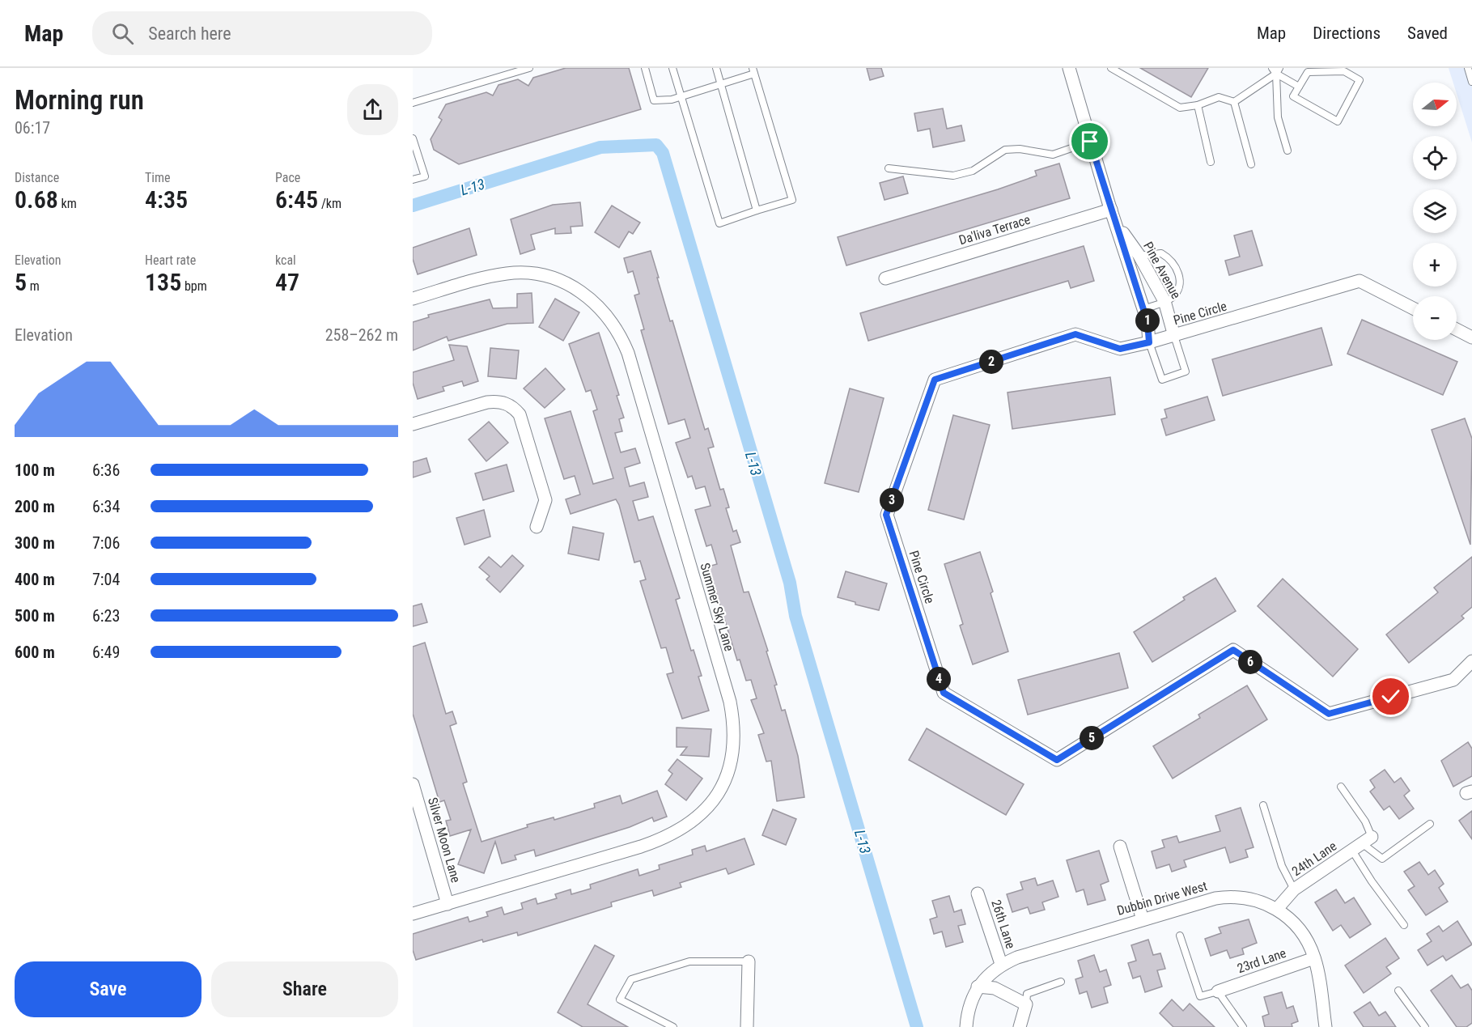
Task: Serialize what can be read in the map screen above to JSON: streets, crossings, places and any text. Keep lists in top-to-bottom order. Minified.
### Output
{"streets":{"street":["Da'liva Terrace","Pine Avenue","Pine Circle","Summer Sky Lane","Silver Moon Lane","24th Lane","Dubbin Drive West","26th Lane","23rd Lane"]},"crossings":[["Da'liva Terrace","Pine Avenue"],["Pine Avenue","Pine Circle"],["Summer Sky Lane","Silver Moon Lane"],["24th Lane","Dubbin Drive West"],["Dubbin Drive West","26th Lane"],["Dubbin Drive West","23rd Lane"]],"water":["L-13"],"north":"right","page":{"header":"Map","search":"Search here","nav":["Map","Directions","Saved"],"heading":["Morning run","06:17"],"map_buttons":["+","−"],"stats":[["Distance","0.68 km"],["Time","4:35"],["Pace","6:45 /km"],["Elevation","5 m"],["Heart rate","135 bpm"],["kcal","47"]],"pins":["1","2","3","6","4","5"],"chart":["Elevation","258–262 m"],"list":[{"name":"100 m","note":"6:36"},{"name":"200 m","note":"6:34"},{"name":"300 m","note":"7:06"},{"name":"400 m","note":"7:04"},{"name":"500 m","note":"6:23"},{"name":"600 m","note":"6:49"}],"buttons":["Save","Share"]}}
